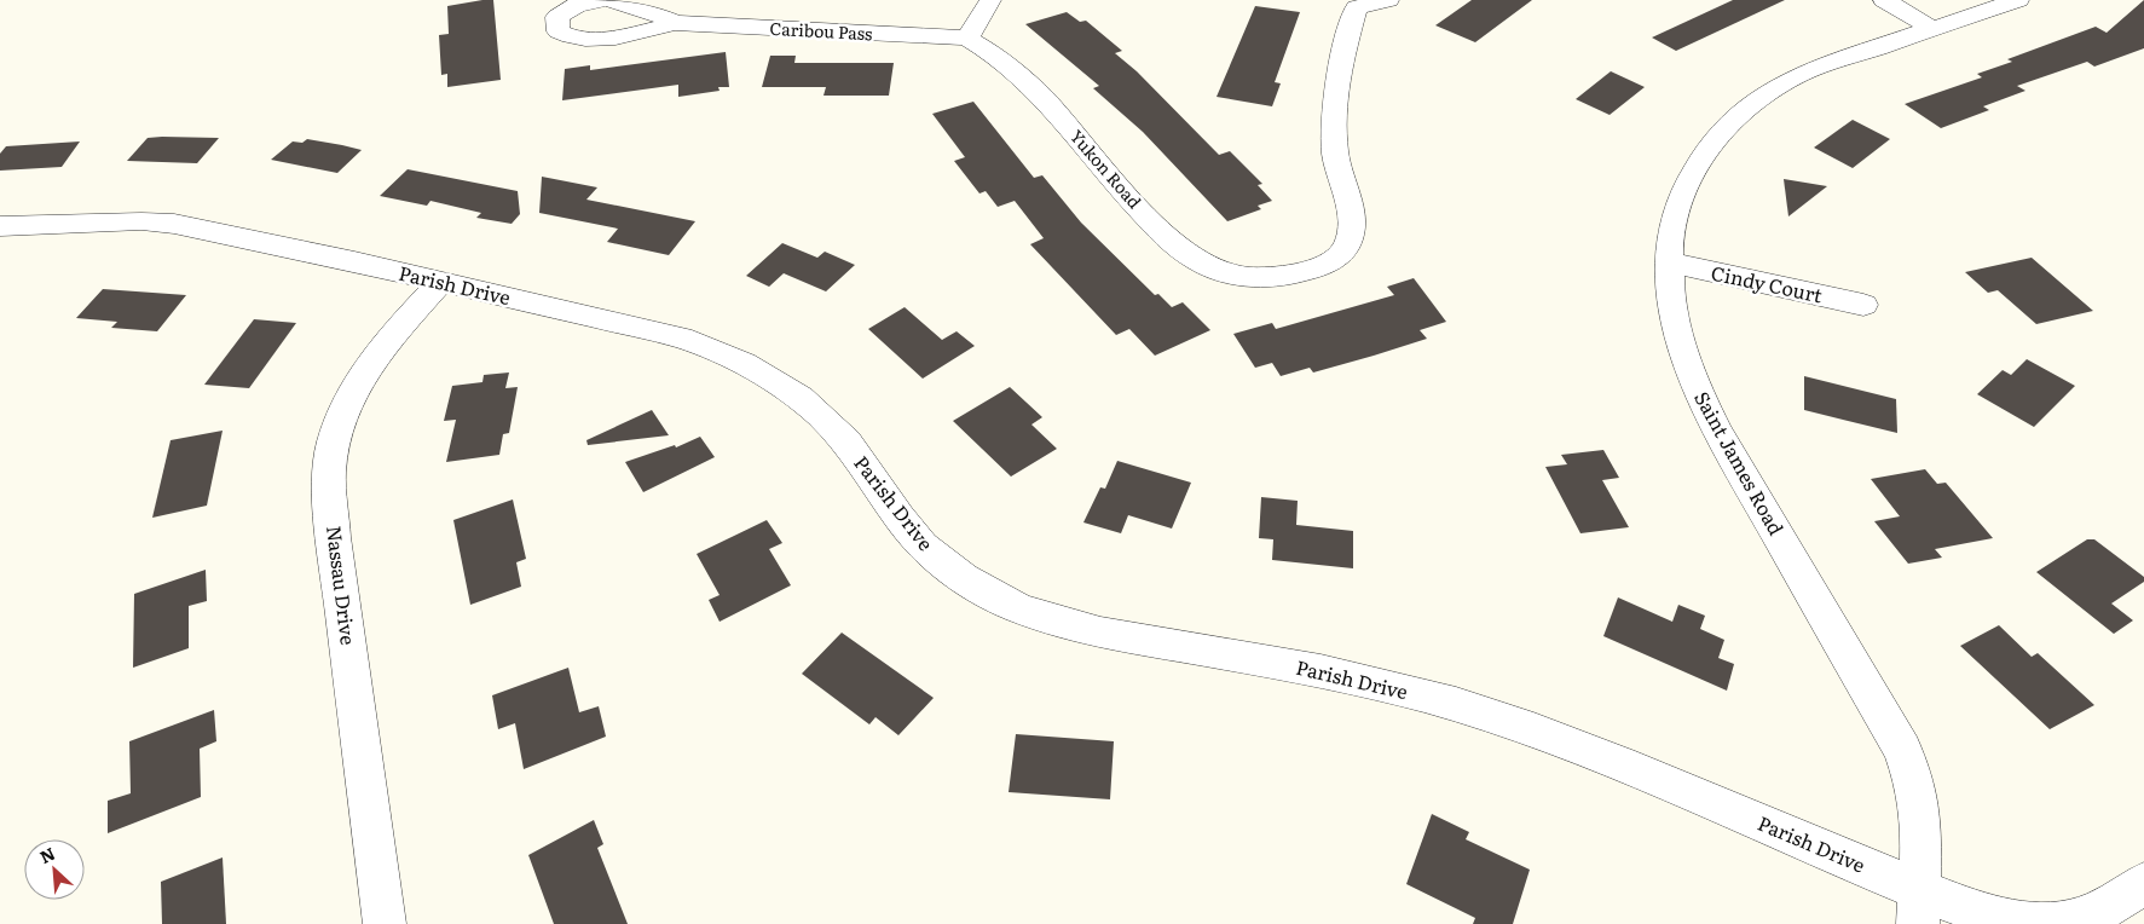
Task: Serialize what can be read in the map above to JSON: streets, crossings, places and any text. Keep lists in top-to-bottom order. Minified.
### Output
{"streets":{"street":["Caribou Pass","Yukon Road","Cindy Court","Parish Drive","Saint James Road","Nassau Drive"]},"crossings":[["Caribou Pass","Yukon Road"],["Cindy Court","Saint James Road"],["Parish Drive","Saint James Road"],["Parish Drive","Nassau Drive"]],"north":"top left"}
